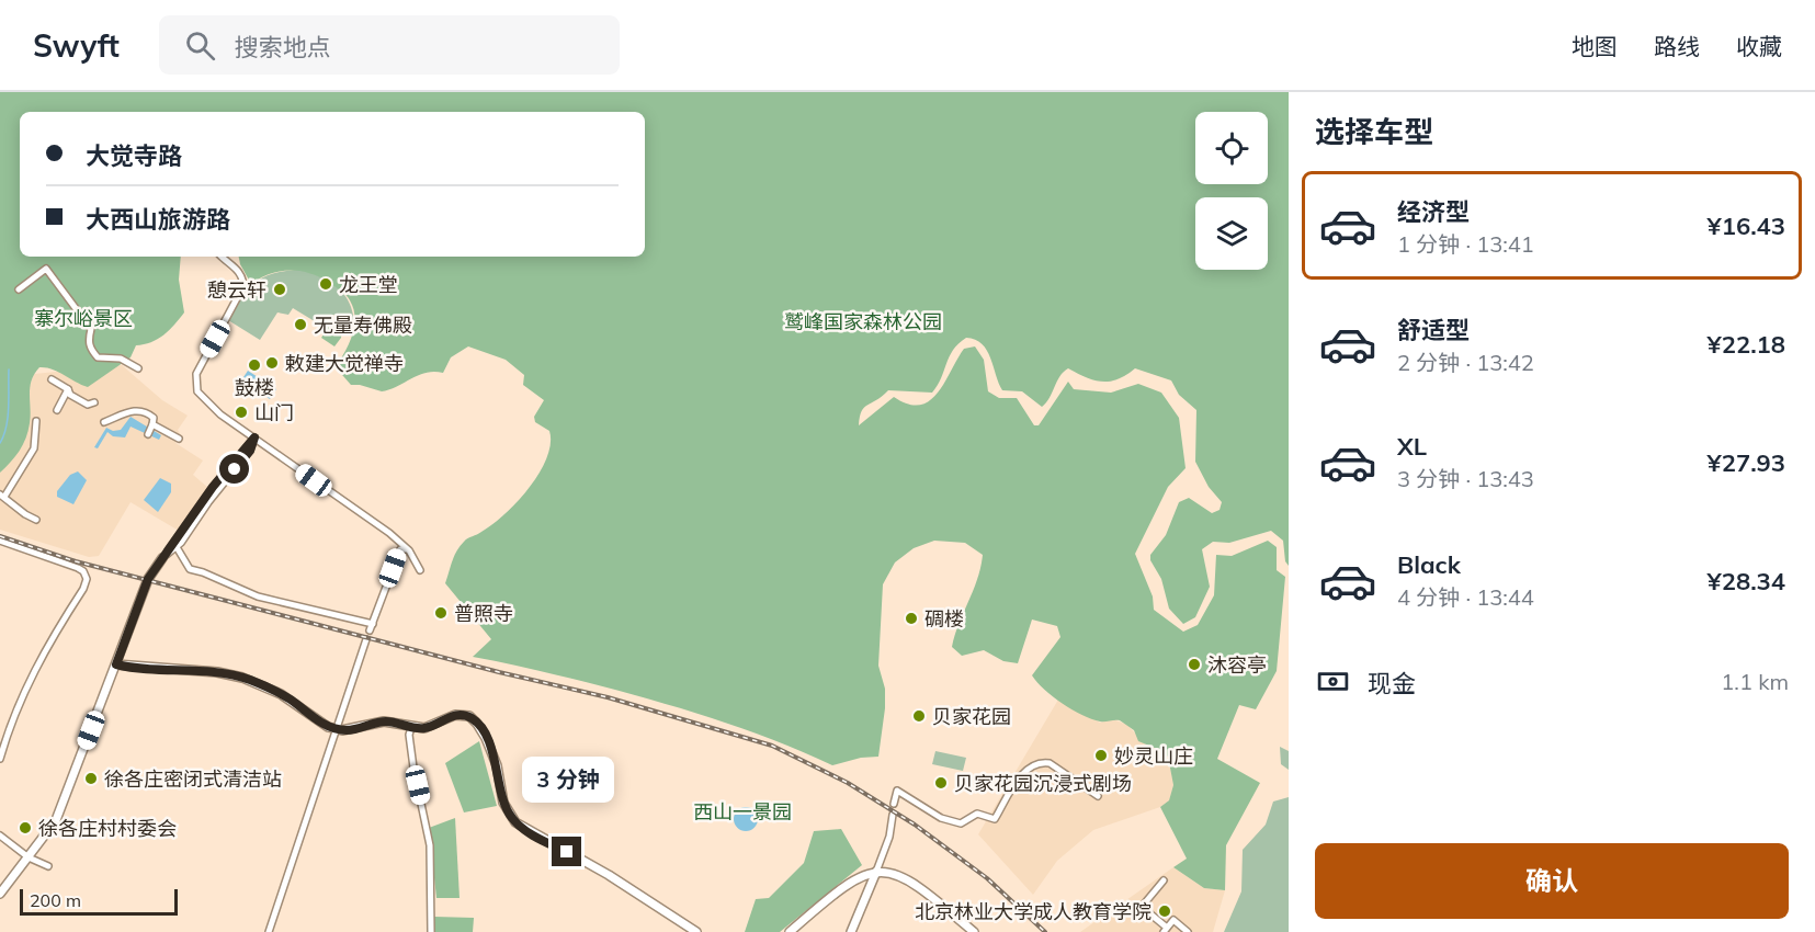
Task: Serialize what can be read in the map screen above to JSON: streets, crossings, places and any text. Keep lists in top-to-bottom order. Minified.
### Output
{"parks":["寨尔峪景区","鹫峰国家森林公园","西山一景园"],"places":["龙王堂","憩云轩","无量寿佛殿","敕建大觉禅寺","鼓楼","山门","普照寺","碉楼","沐容亭","贝家花园","妙灵山庄","徐各庄密闭式清洁站","贝家花园沉浸式剧场","徐各庄村村委会","北京林业大学成人教育学院"],"scale_bar":"200 m","page":{"header":"Swyft","search":"搜索地点","nav":["地图","路线","收藏"],"heading":"选择车型","banner":["大觉寺路","大西山旅游路"],"list":[{"name":"经济型","note":"1 分钟 · 13:41","value":"¥16.43"},{"name":"舒适型","note":"2 分钟 · 13:42","value":"¥22.18"},{"name":"XL","note":"3 分钟 · 13:43","value":"¥27.93"},{"name":"Black","note":"4 分钟 · 13:44","value":"¥28.34"}],"pay":["现金","1.1 km"],"bubble":"3 分钟","buttons":"确认","scale":"200 m"}}
